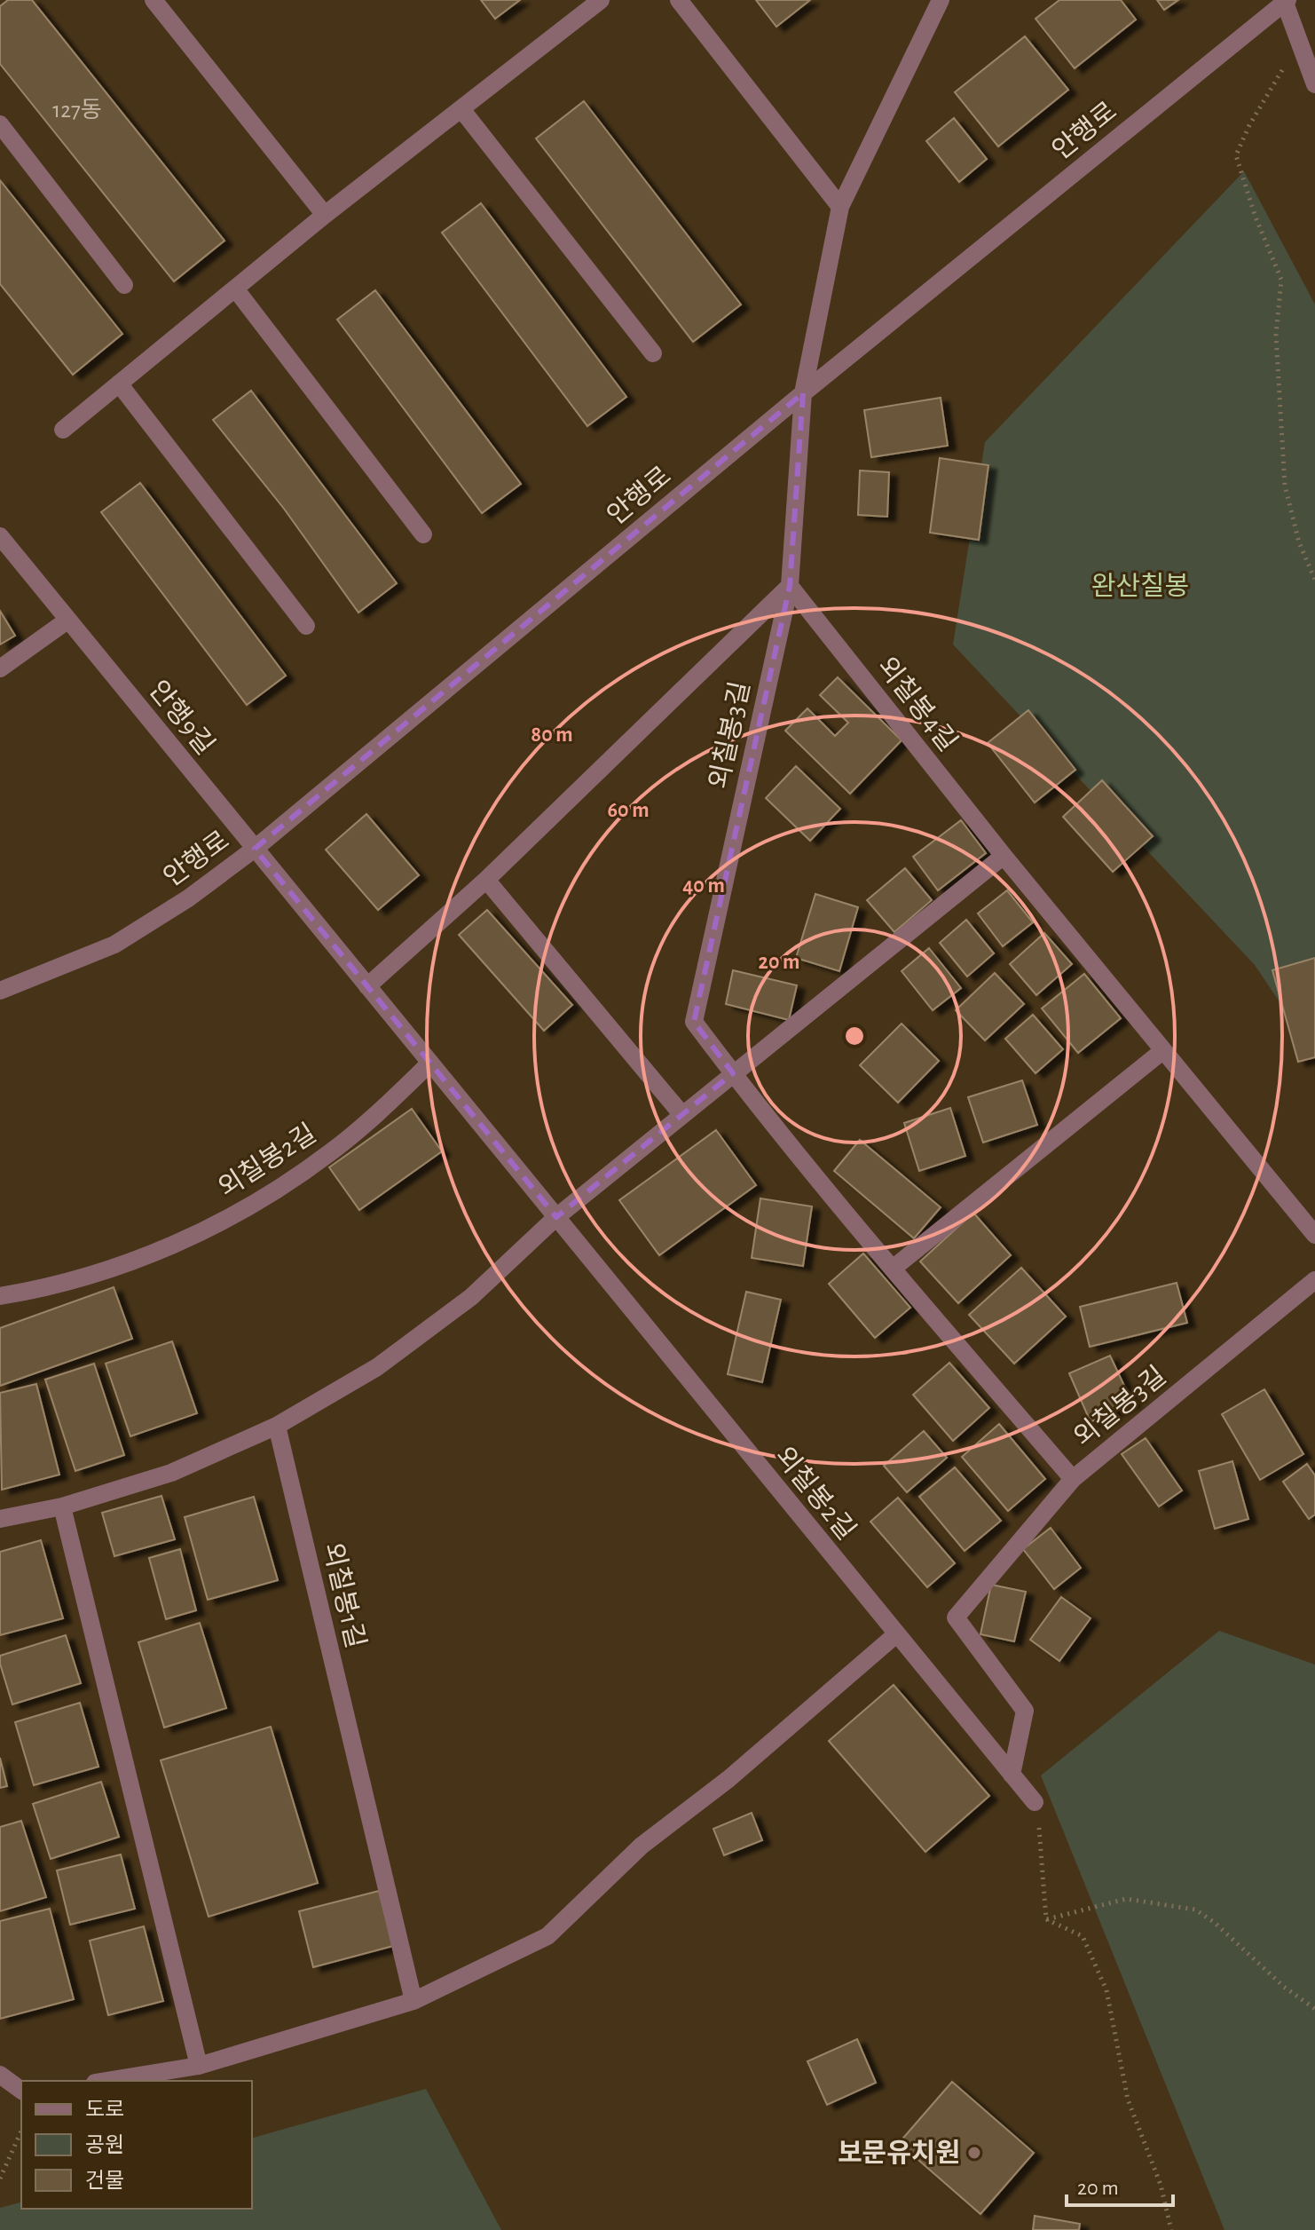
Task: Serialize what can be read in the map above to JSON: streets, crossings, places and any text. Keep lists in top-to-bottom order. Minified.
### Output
{"streets":{"street":["안행로","외칠봉4길","안행9길","외칠봉3길","외칠봉2길","외칠봉1길"]},"crossings":[["안행로","안행9길"],["안행로","외칠봉3길"],["안행로","외칠봉2길"],["외칠봉4길","외칠봉3길"],["안행9길","외칠봉2길"]],"parks":["완산칠봉"],"places":["보문유치원"],"house_numbers":["127동"],"legend":["도로","공원","건물"],"scale_bar":"20 m","rings":["80 m","60 m","40 m","20 m"]}
